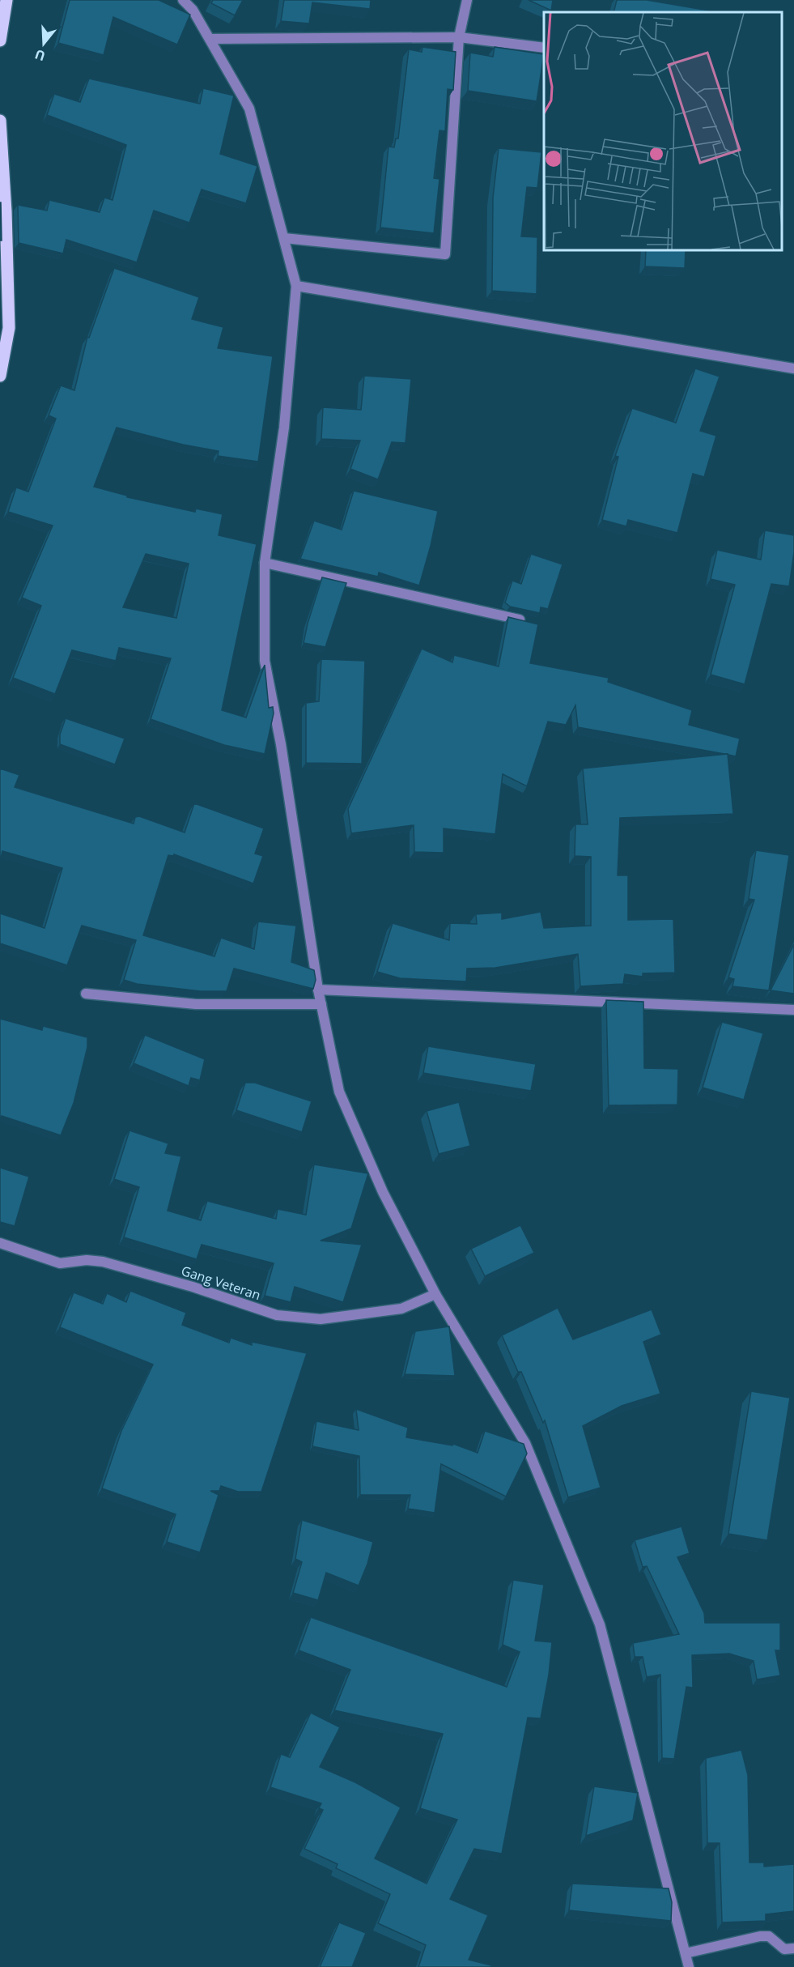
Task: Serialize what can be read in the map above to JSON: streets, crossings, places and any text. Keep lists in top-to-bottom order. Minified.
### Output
{"streets":{"street":["Gang Veteran"]},"north":"bottom"}
